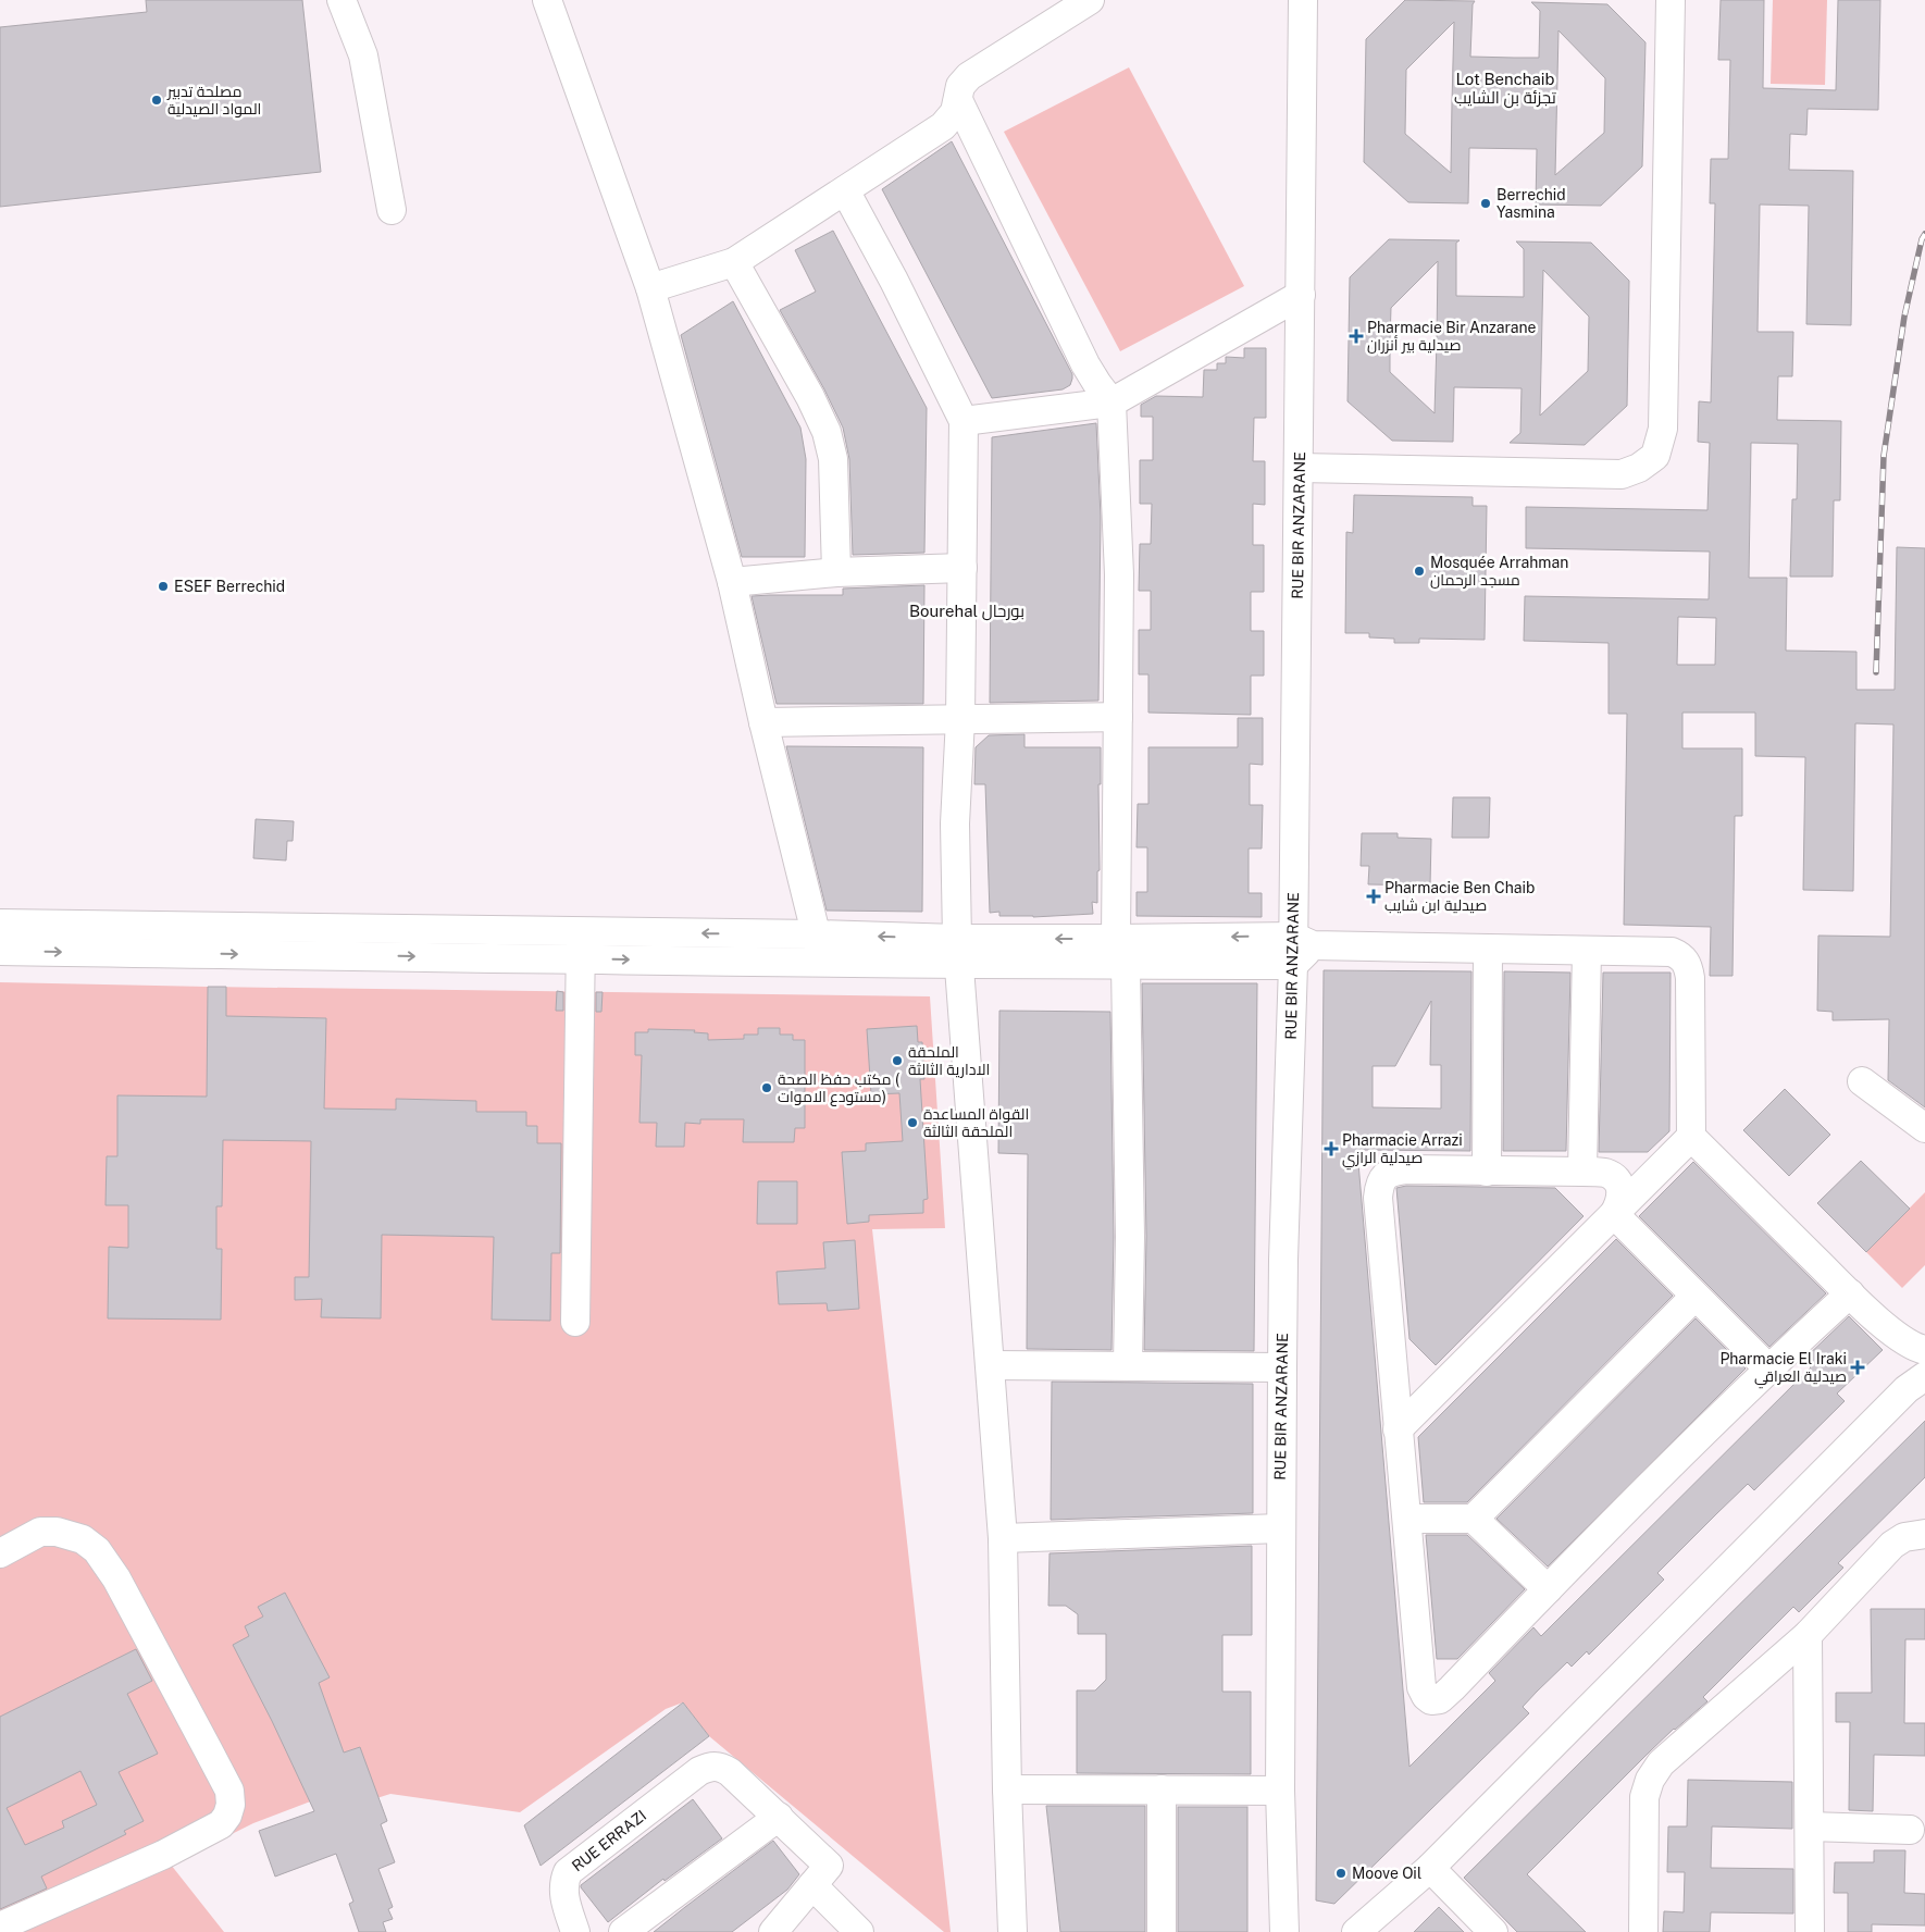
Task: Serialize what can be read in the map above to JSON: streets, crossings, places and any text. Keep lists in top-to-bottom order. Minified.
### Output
{"streets":{"street":["RUE BIR ANZARANE","RUE ERRAZI"]},"districts":["Lot Benchaib تجزئة بن الشايب","Bourehal بورحال"],"places":{"other":["مصلحة تدبير المواد الصيدلية","Berrechid Yasmina","Mosquée Arrahman مسجد الرحمان","ESEF Berrechid","الملحقة الادارية الثالثة","مكتب حفظ الصحة ( مستودع الاموات)","القواة المساعدة الملحقة الثالثة","Moove Oil"],"health":["Pharmacie Bir Anzarane صيدلية بير أنزران","Pharmacie Ben Chaib صيدلية ابن شايب","Pharmacie Arrazi صيدلية الرازي","Pharmacie El Iraki صيدلية العراقي"]}}
